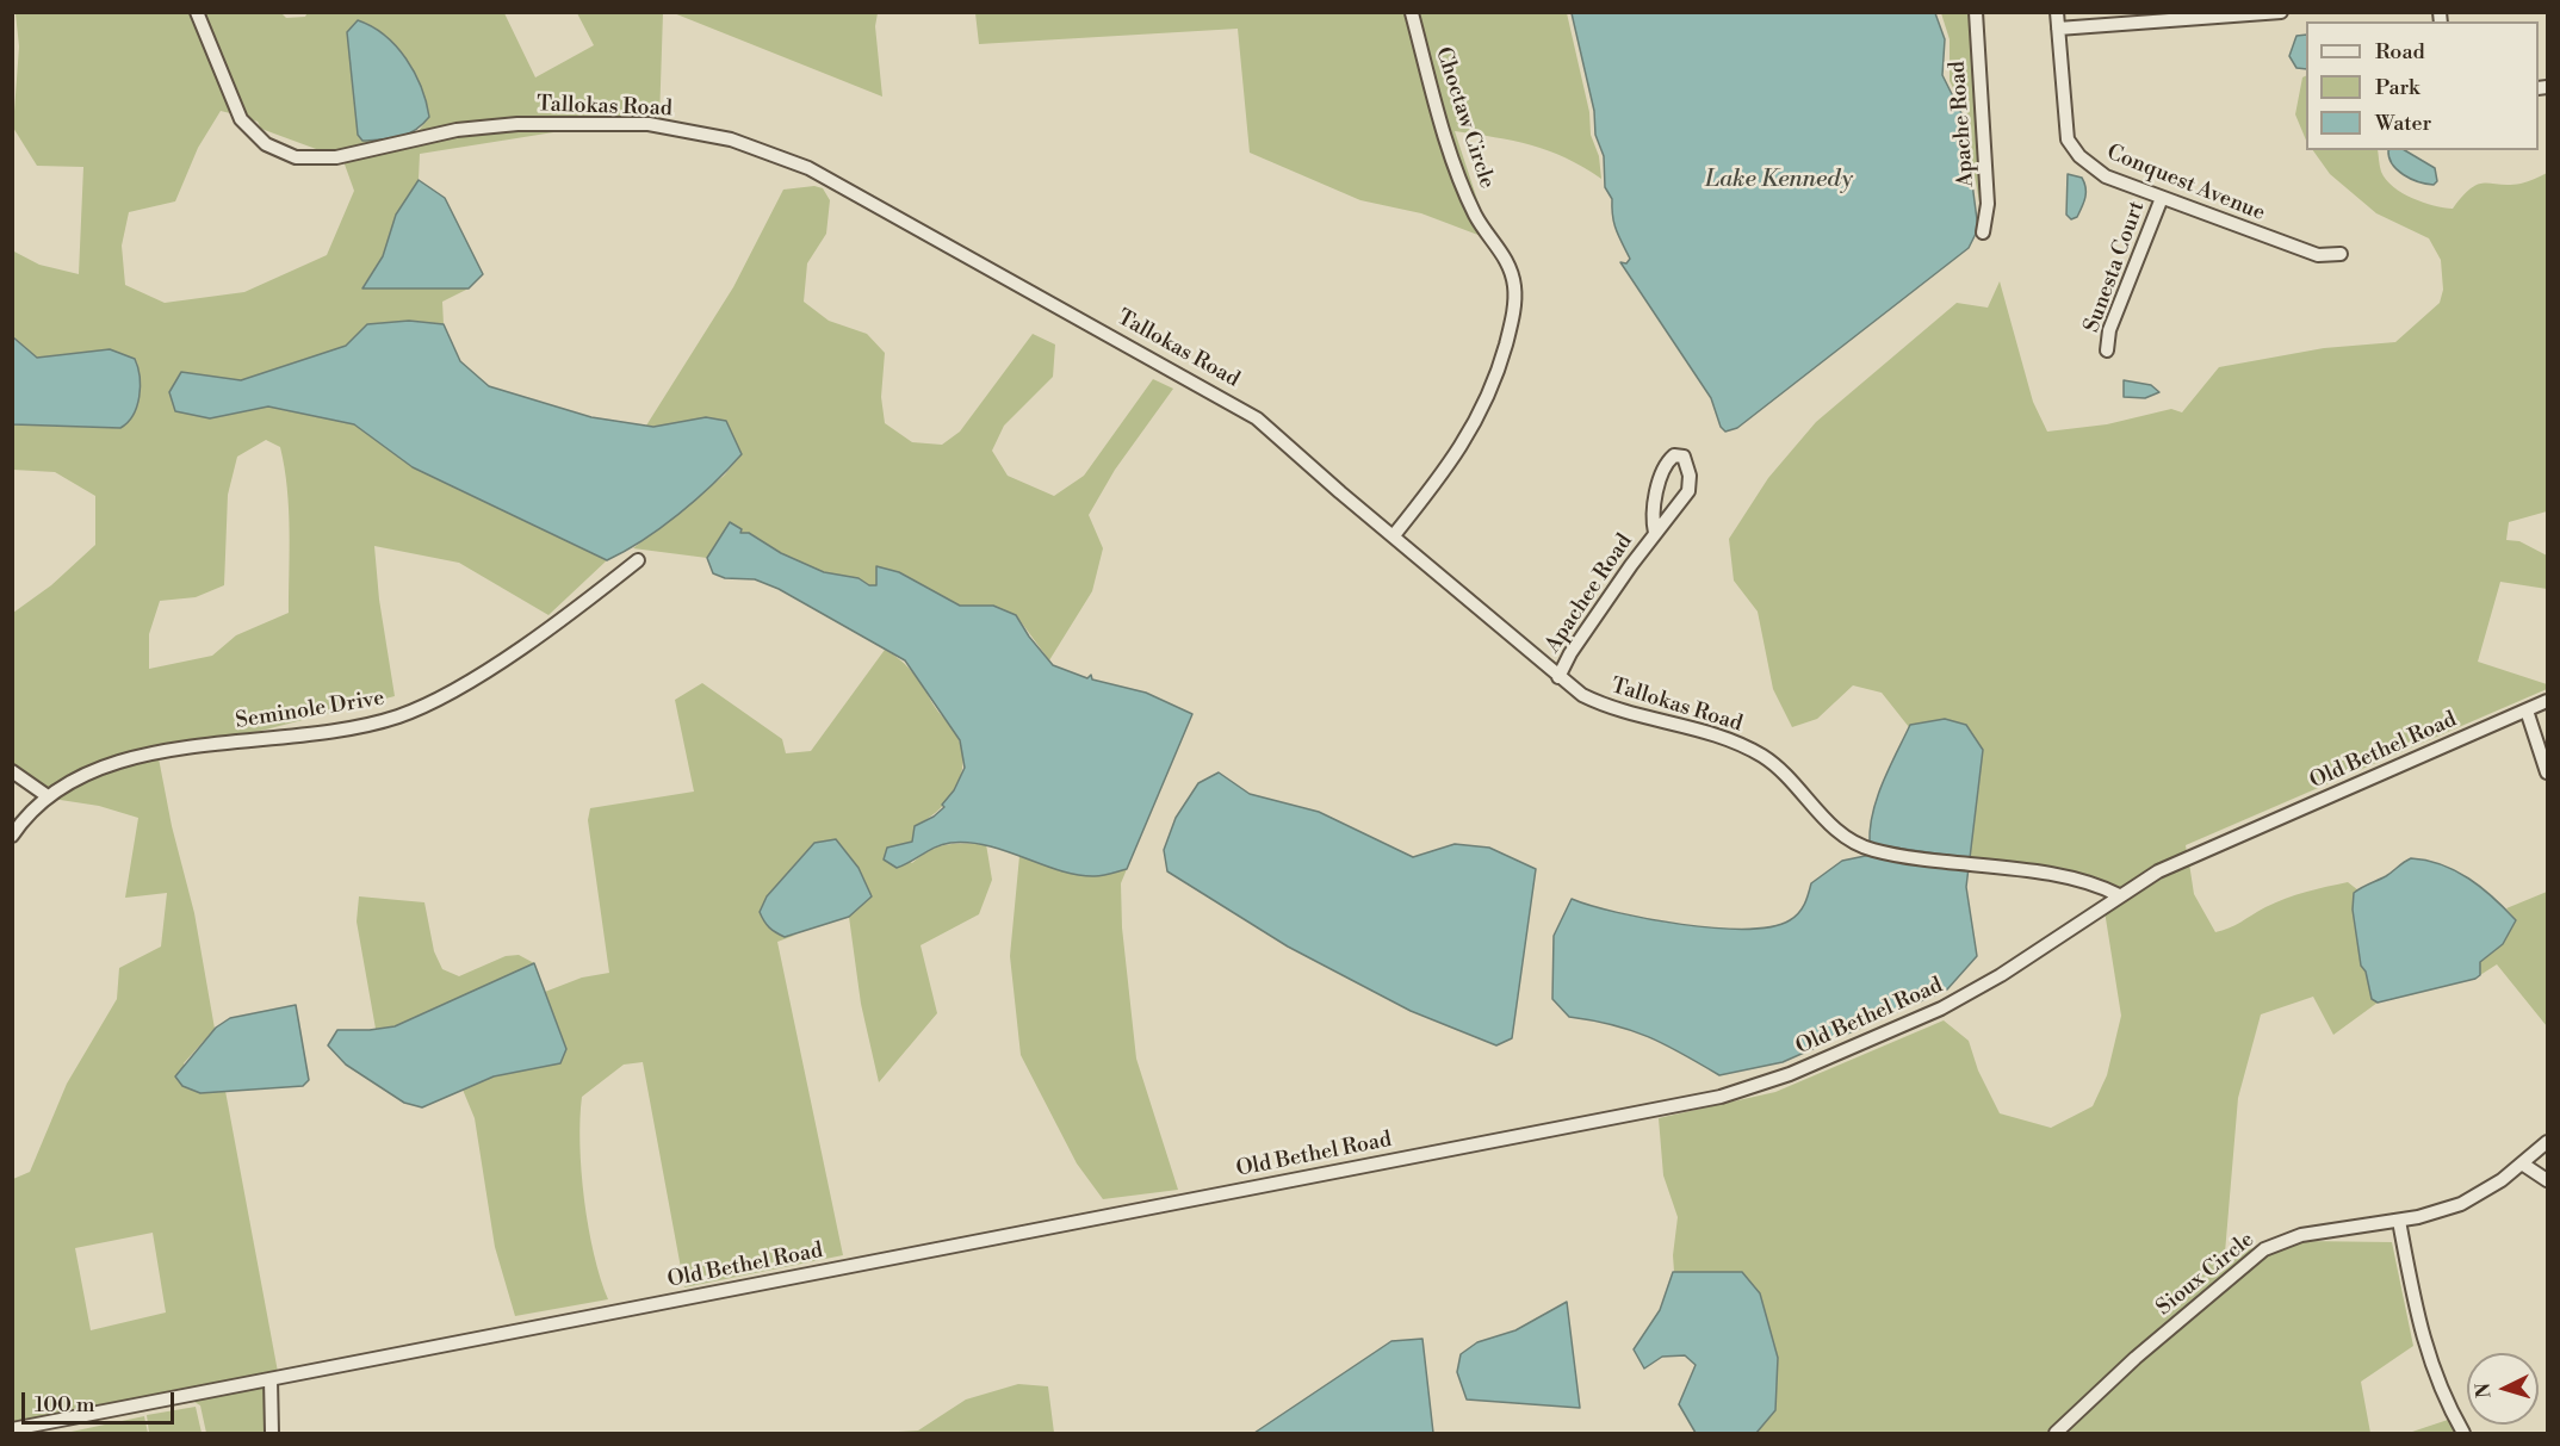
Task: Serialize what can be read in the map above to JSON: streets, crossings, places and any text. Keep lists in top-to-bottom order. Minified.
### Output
{"streets":{"street":["Tallokas Road","Choctaw Circle","Apache Road","Conquest Avenue","Sunesta Court","Apachee Road","Seminole Drive","Old Bethel Road","Sioux Circle"]},"crossings":[["Tallokas Road","Choctaw Circle"],["Tallokas Road","Apachee Road"],["Tallokas Road","Old Bethel Road"],["Conquest Avenue","Sunesta Court"]],"water":["Lake Kennedy"],"legend":["Road","Park","Water"],"scale_bar":"100 m","north":"left"}
